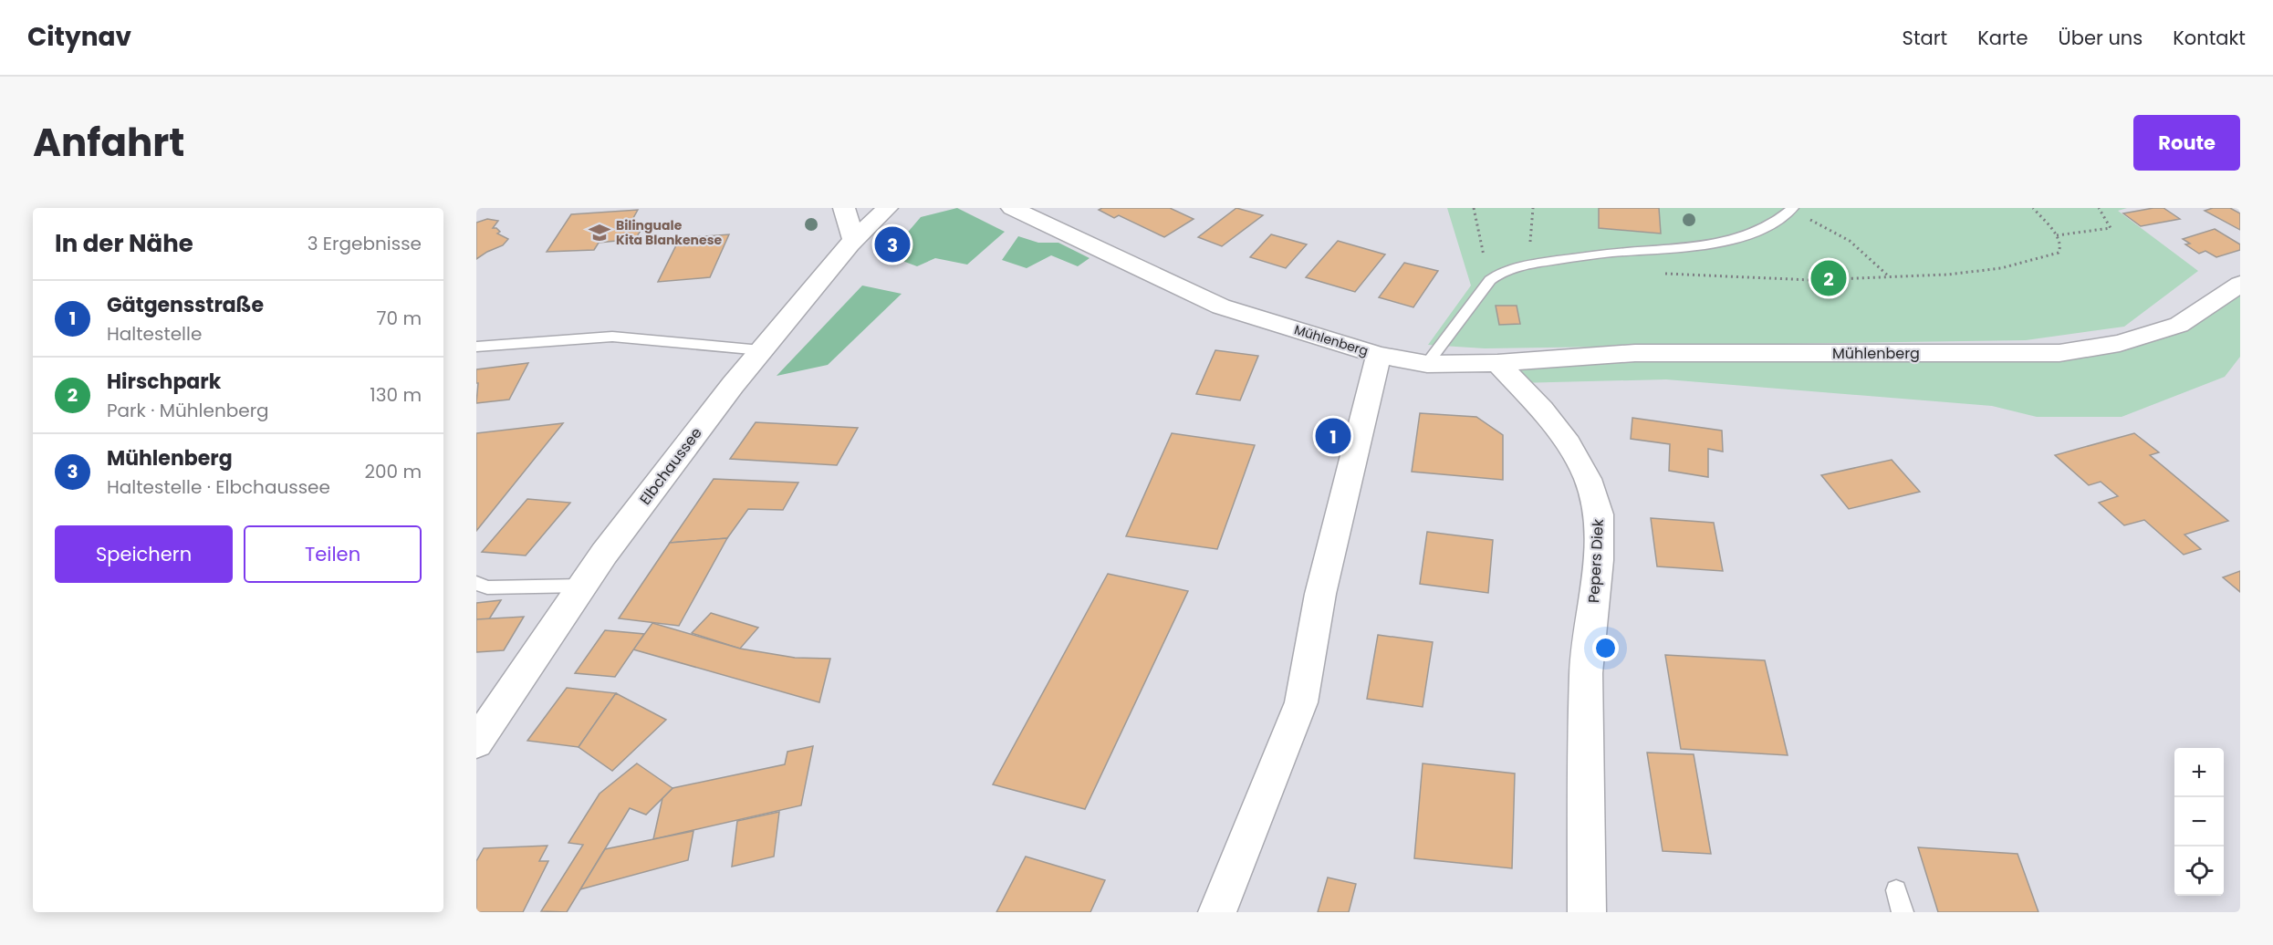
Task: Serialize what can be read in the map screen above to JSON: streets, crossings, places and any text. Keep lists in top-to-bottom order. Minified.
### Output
{"streets":{"street":["Mühlenberg","Elbchaussee","Pepers Diek"]},"crossings":[["Mühlenberg","Pepers Diek"]],"places":{"school or university":["Bilinguale Kita Blankenese"]},"page":{"header":"Citynav","nav":["Start","Karte","Über uns","Kontakt"],"title":"Anfahrt","buttons":["Route",["Speichern","Teilen"]],"heading":["In der Nähe","3 Ergebnisse"],"pins":["3","2","1"],"list":[{"mark":"1","name":"Gätgensstraße","note":"Haltestelle","value":"70 m"},{"mark":"2","name":"Hirschpark","note":"Park · Mühlenberg","value":"130 m"},{"mark":"3","name":"Mühlenberg","note":"Haltestelle · Elbchaussee","value":"200 m"}],"map_buttons":["+","−"]}}
